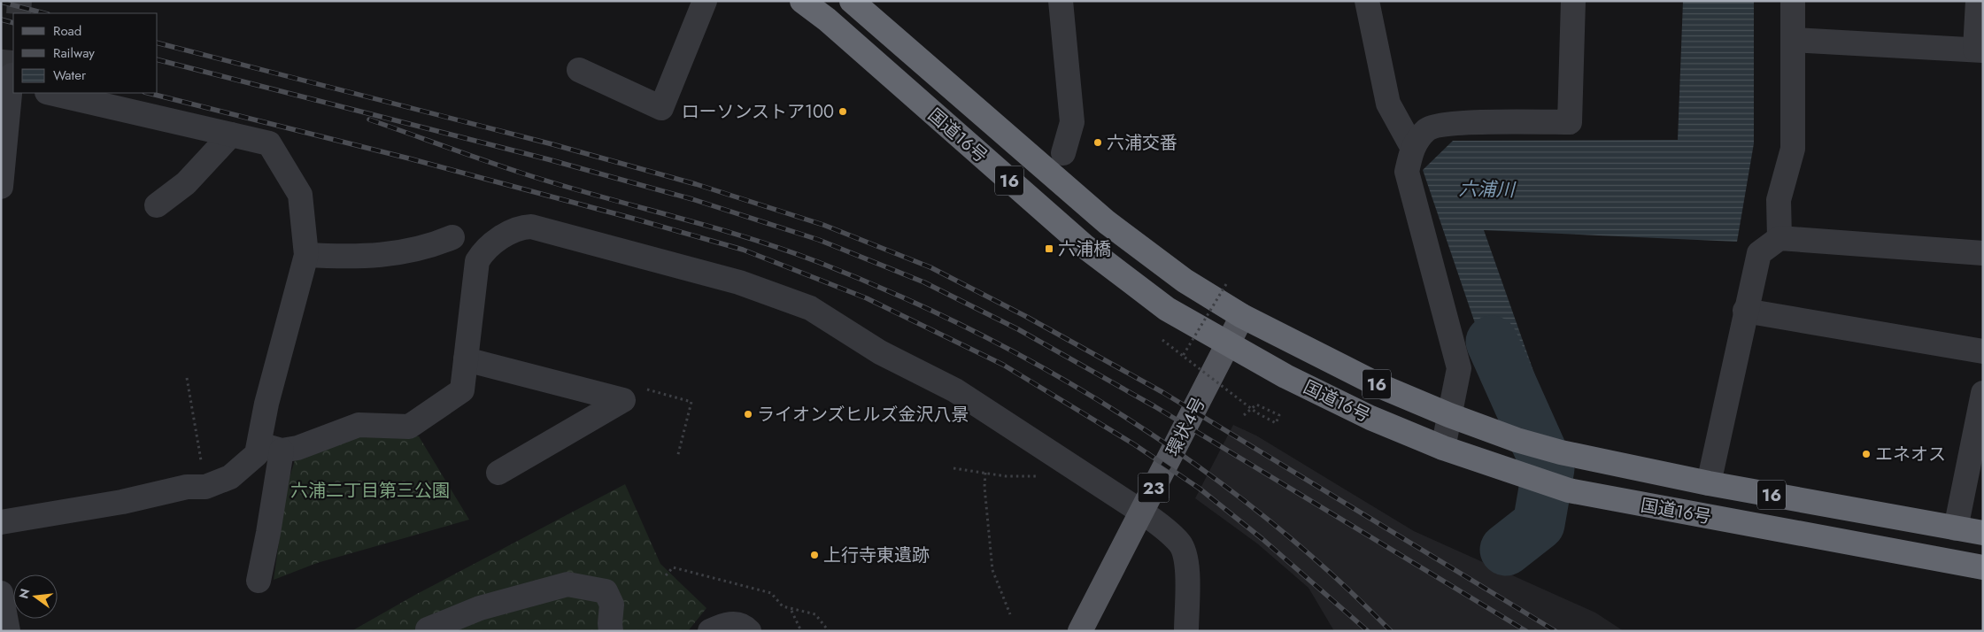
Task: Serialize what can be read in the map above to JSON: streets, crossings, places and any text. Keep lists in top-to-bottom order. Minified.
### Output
{"streets":{"highway":["国道16号","16"],"main road":["環状4号","23"]},"crossings":[["国道16号","環状4号"]],"water":["六浦川"],"parks":["六浦二丁目第三公園"],"places":{"other":["ローソンストア100","六浦交番","ライオンズヒルズ金沢八景","エネオス","上行寺東遺跡"],"transit":["六浦橋"]},"legend":["Road","Railway","Water"],"north":"left"}
